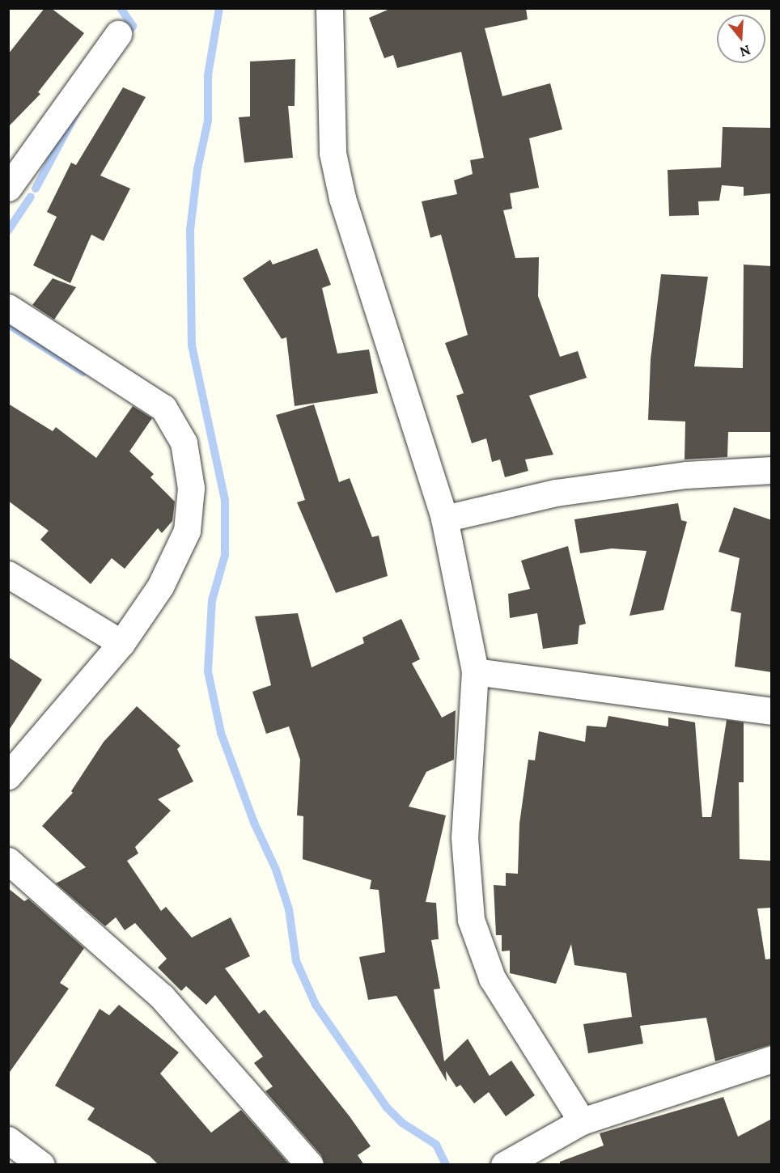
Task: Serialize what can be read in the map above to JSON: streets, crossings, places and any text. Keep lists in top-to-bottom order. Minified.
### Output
{"north":"bottom"}
